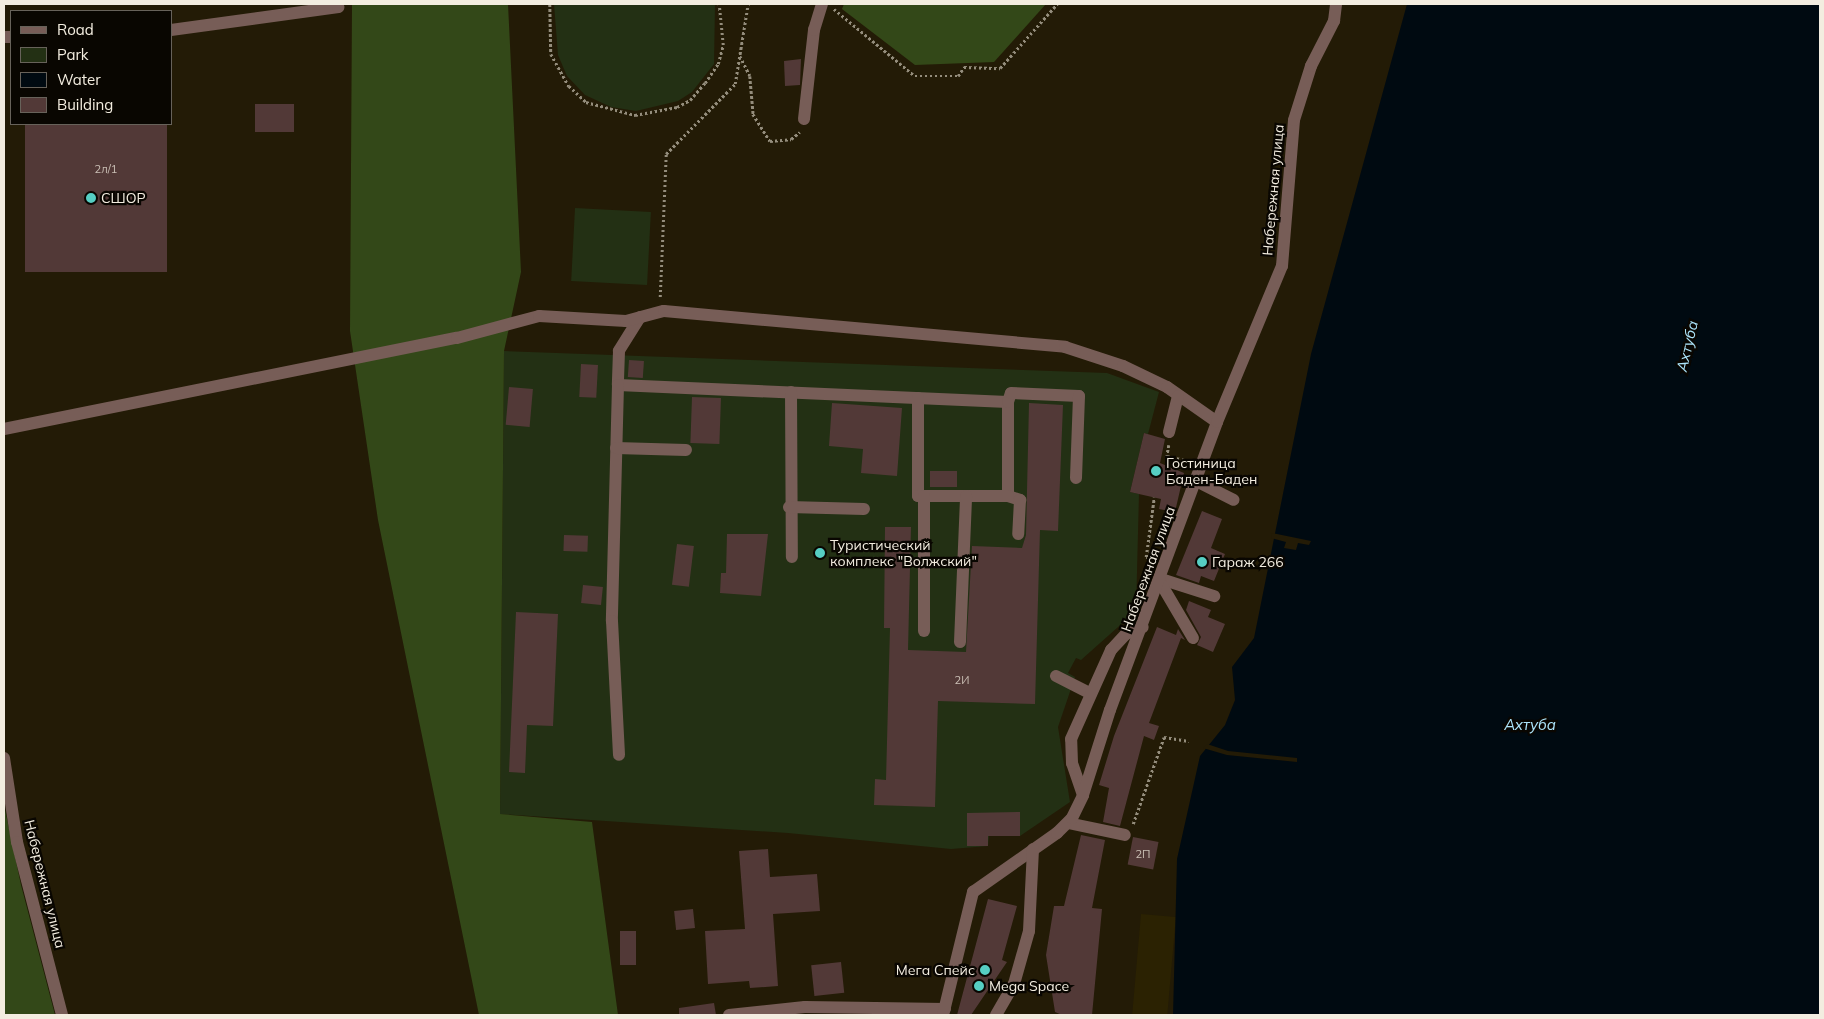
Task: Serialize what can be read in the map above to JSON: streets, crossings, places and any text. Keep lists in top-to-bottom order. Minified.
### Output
{"streets":{"street":["Набережная улица"]},"water":["Ахтуба"],"places":["СШОР","Гостиница Баден-Баден","Туристический комплекс \"Волжский\"","Гараж 266","Мега Спейс","Mega Space"],"house_numbers":["2л/1","2И","2П"],"legend":["Road","Park","Water","Building"]}
